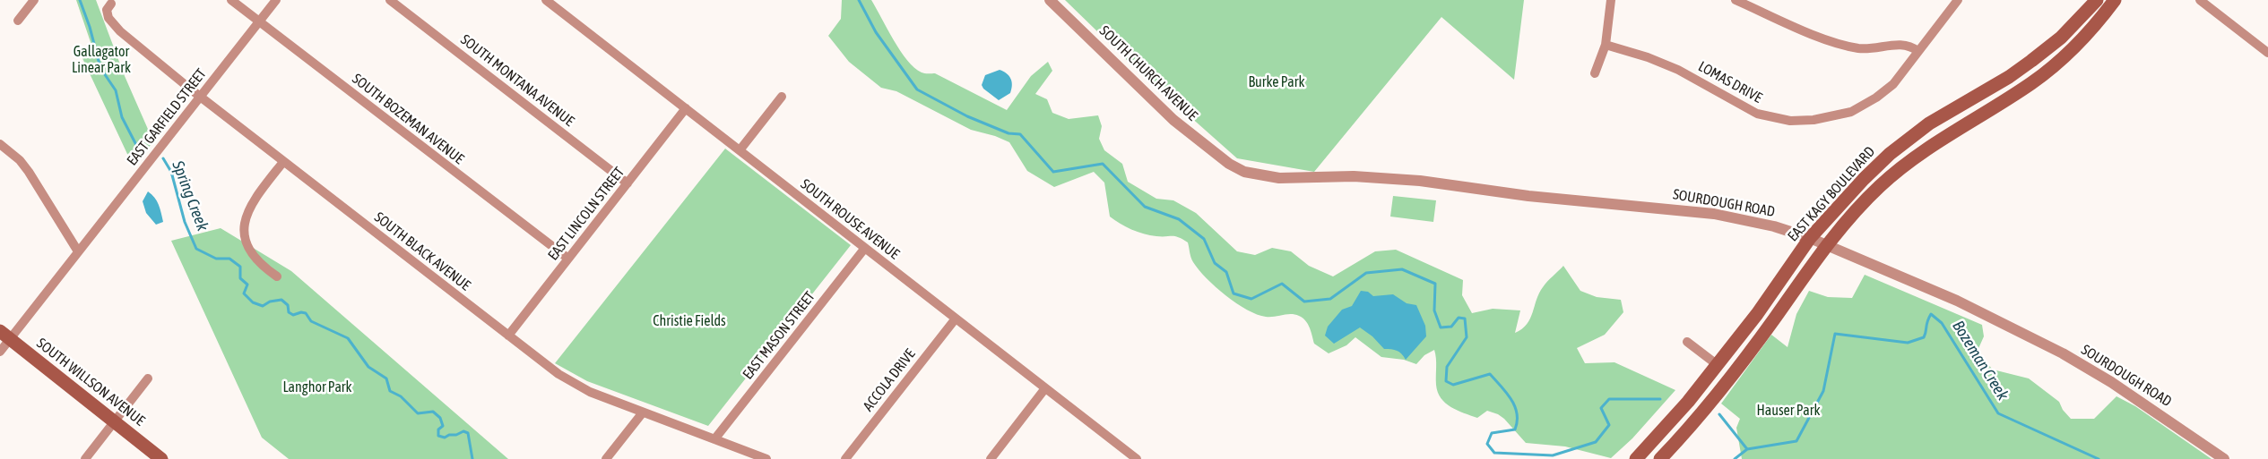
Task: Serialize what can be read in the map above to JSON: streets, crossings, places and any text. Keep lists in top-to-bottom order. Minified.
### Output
{"streets":{"main road":["EAST KAGY BOULEVARD","SOUTH WILLSON AVENUE"],"street":["SOUTH CHURCH AVENUE","SOUTH MONTANA AVENUE","LOMAS DRIVE","EAST GARFIELD STREET","SOUTH BOZEMAN AVENUE","SOURDOUGH ROAD","EAST LINCOLN STREET","SOUTH ROUSE AVENUE","SOUTH BLACK AVENUE","EAST MASON STREET","ACCOLA DRIVE"]},"crossings":[["SOUTH CHURCH AVENUE","SOURDOUGH ROAD"],["SOUTH MONTANA AVENUE","EAST LINCOLN STREET"],["EAST GARFIELD STREET","SOUTH BOZEMAN AVENUE"],["EAST GARFIELD STREET","SOUTH BLACK AVENUE"],["EAST GARFIELD STREET","SOUTH WILLSON AVENUE"],["SOUTH BOZEMAN AVENUE","EAST LINCOLN STREET"],["EAST KAGY BOULEVARD","SOURDOUGH ROAD"],["EAST LINCOLN STREET","SOUTH ROUSE AVENUE"],["EAST LINCOLN STREET","SOUTH BLACK AVENUE"],["SOUTH ROUSE AVENUE","EAST MASON STREET"],["SOUTH ROUSE AVENUE","ACCOLA DRIVE"],["SOUTH BLACK AVENUE","EAST MASON STREET"]],"water":["Spring Creek","Bozeman Creek"],"parks":["Gallagator Linear Park","Burke Park","Christie Fields","Langhor Park","Hauser Park"]}
